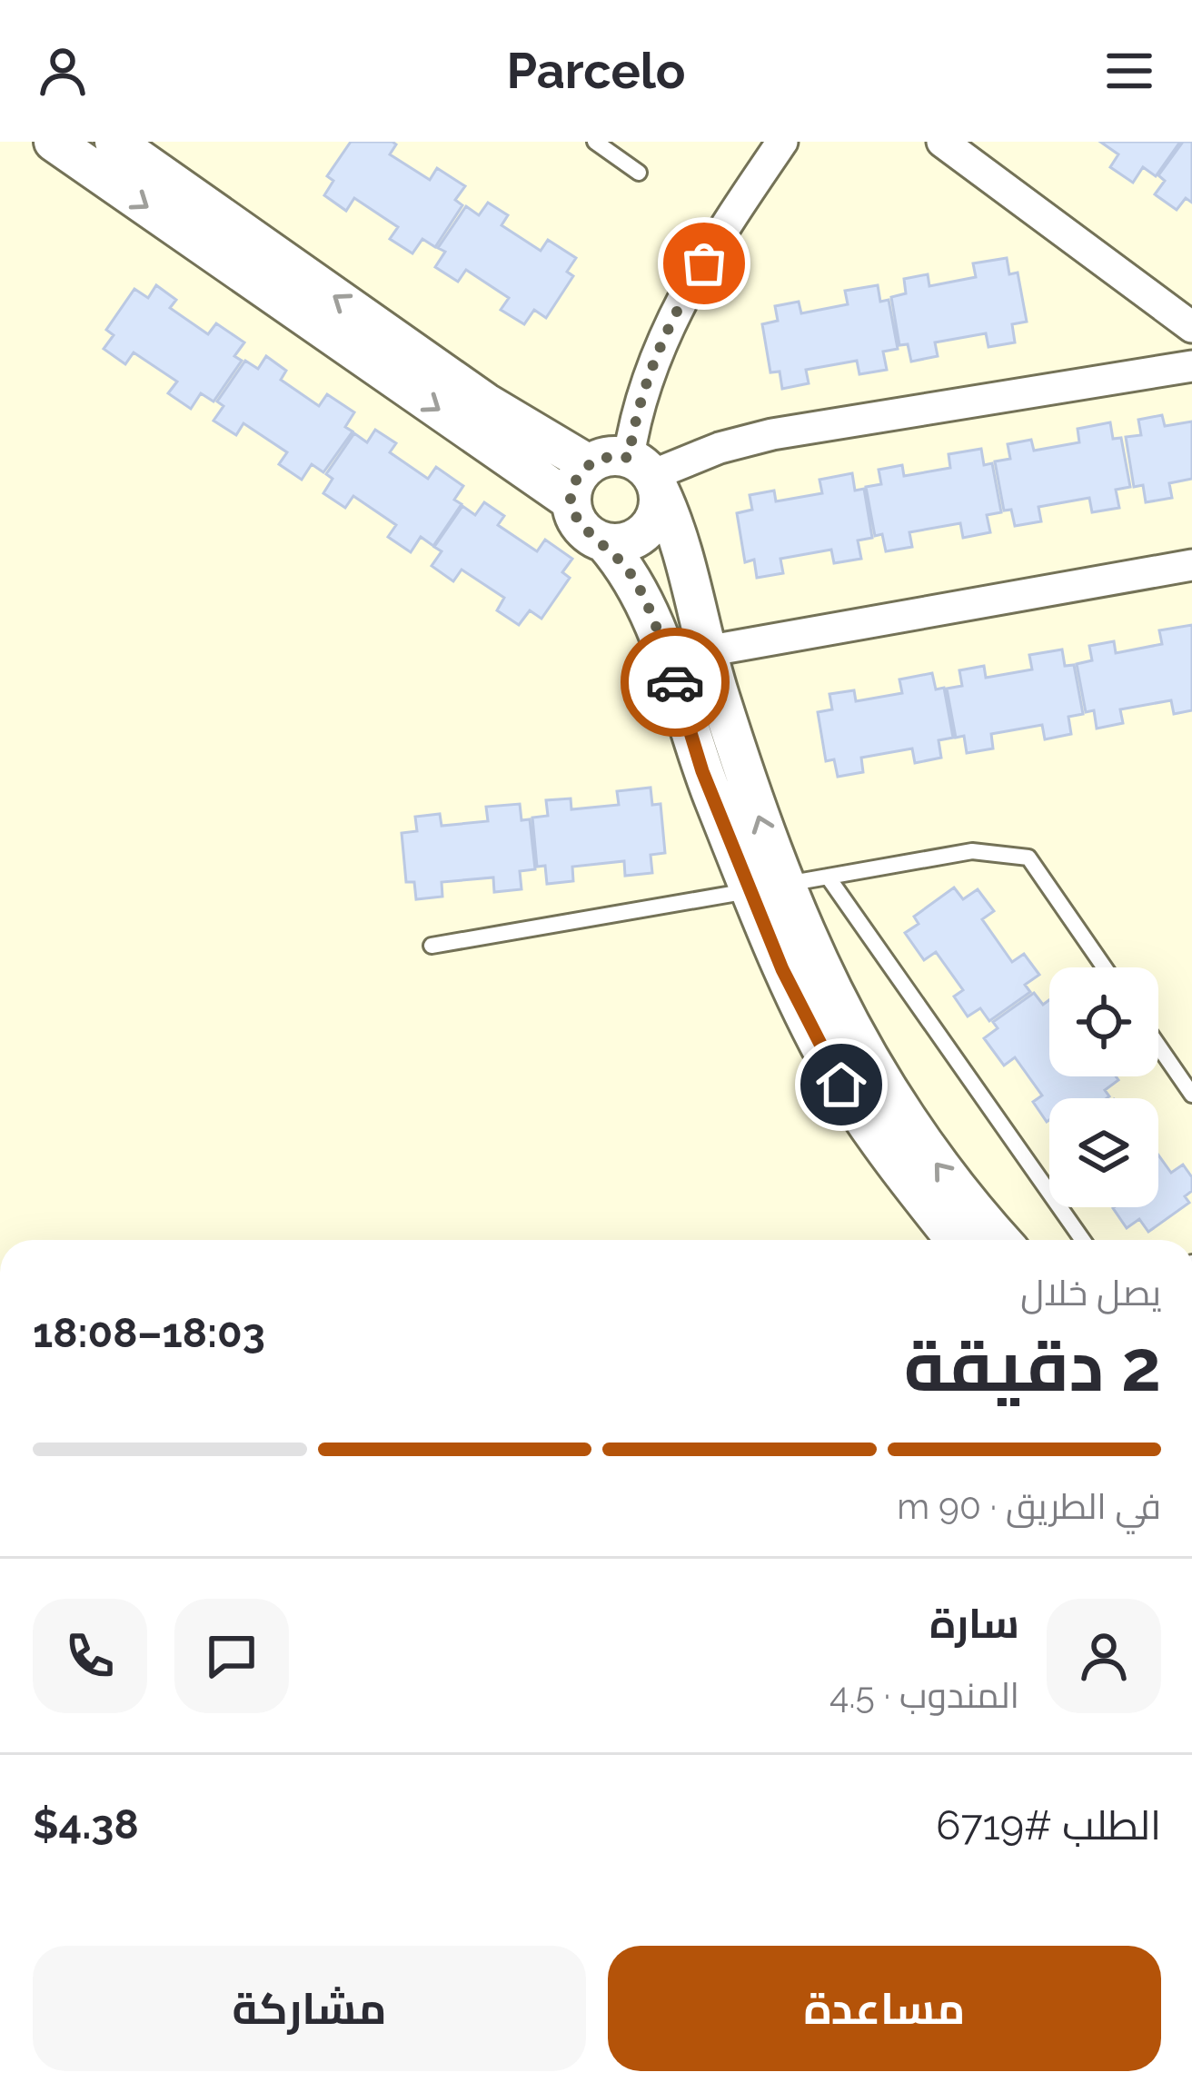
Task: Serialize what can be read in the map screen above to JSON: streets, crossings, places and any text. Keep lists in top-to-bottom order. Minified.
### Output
{"page":{"header":"Parcelo","heading":["2 دقيقة","يصل خلال","18:03–18:08"],"panel":["سارة","المندوب · 4.5","الطلب #6719","$4.38"],"bar":"في الطريق · 90 m","buttons":["مساعدة","مشاركة"]}}
